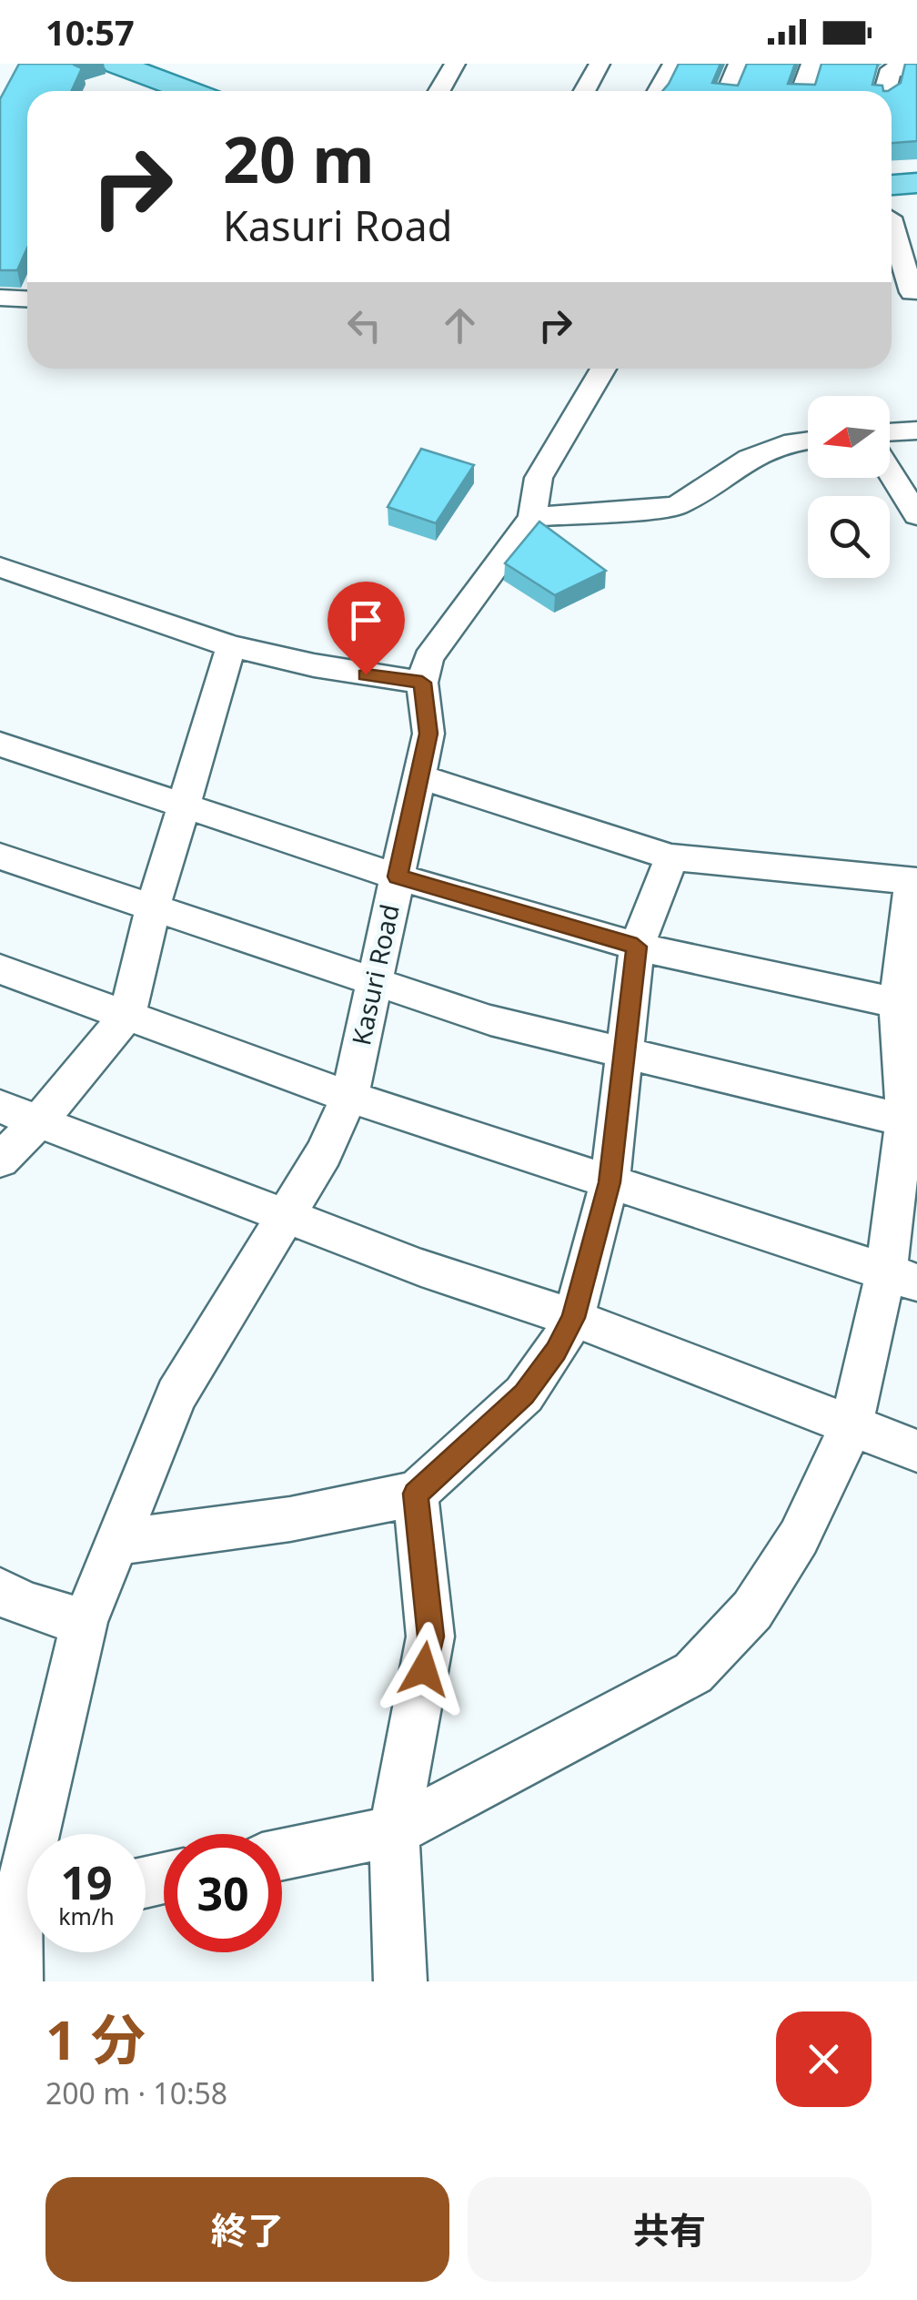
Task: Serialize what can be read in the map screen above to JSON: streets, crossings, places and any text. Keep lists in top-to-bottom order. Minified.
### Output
{"streets":{"street":["Kasuri Road"]},"north":"left","page":{"status":"10:57","turn":["20 m","Kasuri Road"],"speed":"19 km/h","limit":"30","heading":["1 分","200 m · 10:58"],"buttons":["終了","共有"]}}
